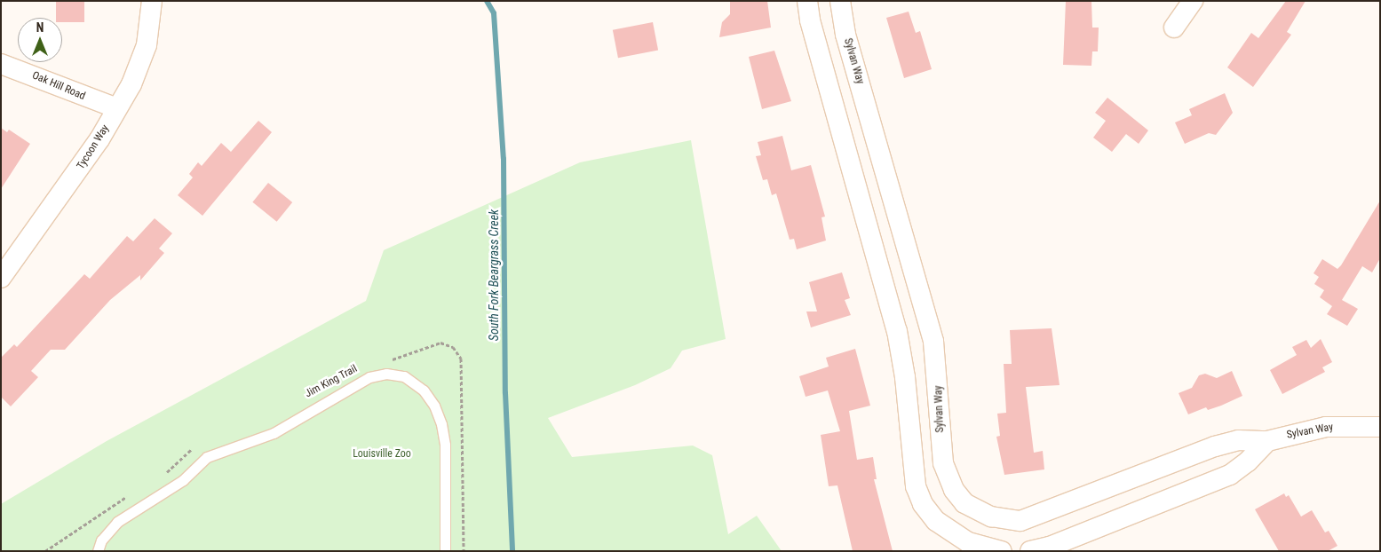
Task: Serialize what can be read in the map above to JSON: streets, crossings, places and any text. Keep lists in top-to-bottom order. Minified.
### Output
{"streets":{"street":["Sylvan Way","Oak Hill Road","Tycoon Way"]},"crossings":[["Oak Hill Road","Tycoon Way"]],"water":["South Fork Beargrass Creek"],"parks":["Louisville Zoo"],"north":"top"}
